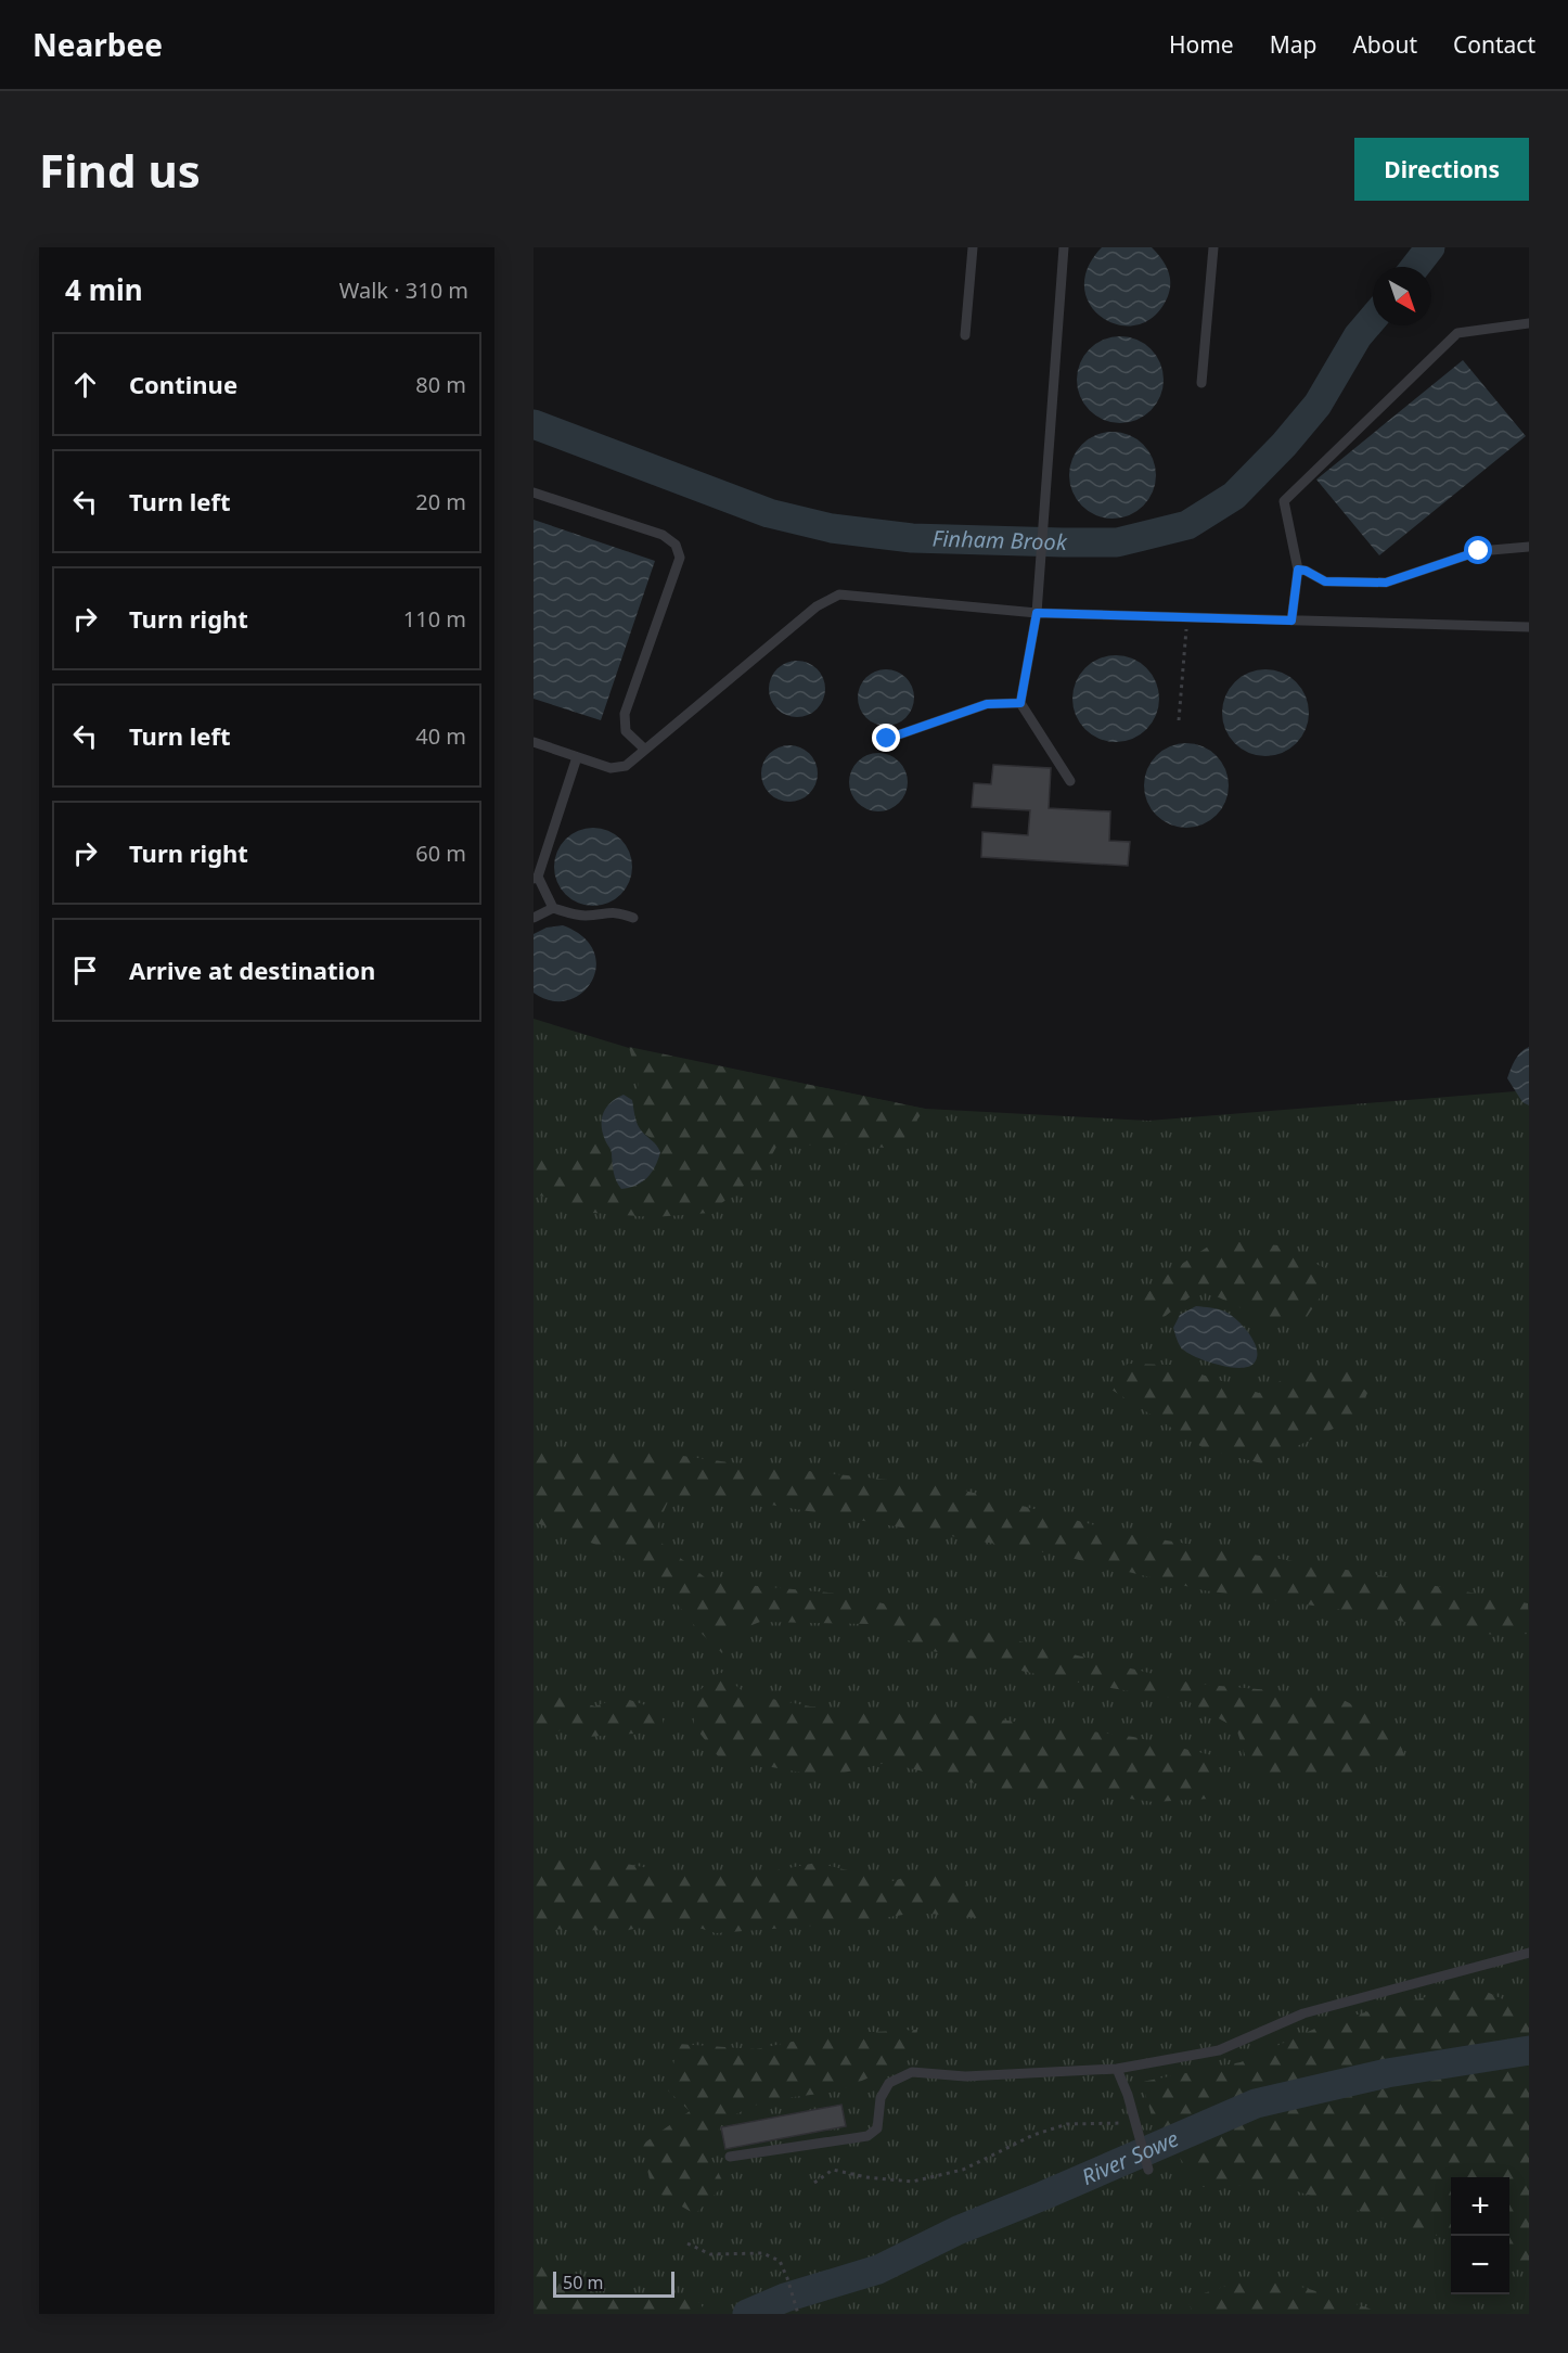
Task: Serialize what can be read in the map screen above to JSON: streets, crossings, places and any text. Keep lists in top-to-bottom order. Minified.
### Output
{"water":["Finham Brook","River Sowe"],"scale_bar":"50 m","north":"bottom right","page":{"header":"Nearbee","nav":["Home","Map","About","Contact"],"buttons":"Directions","title":"Find us","heading":["4 min","Walk · 310 m"],"list":[["Continue","80 m"],["Turn left","20 m"],["Turn right","110 m"],["Turn left","40 m"],["Turn right","60 m"],"Arrive at destination"],"map_buttons":["+","−"],"scale":"50 m"}}
